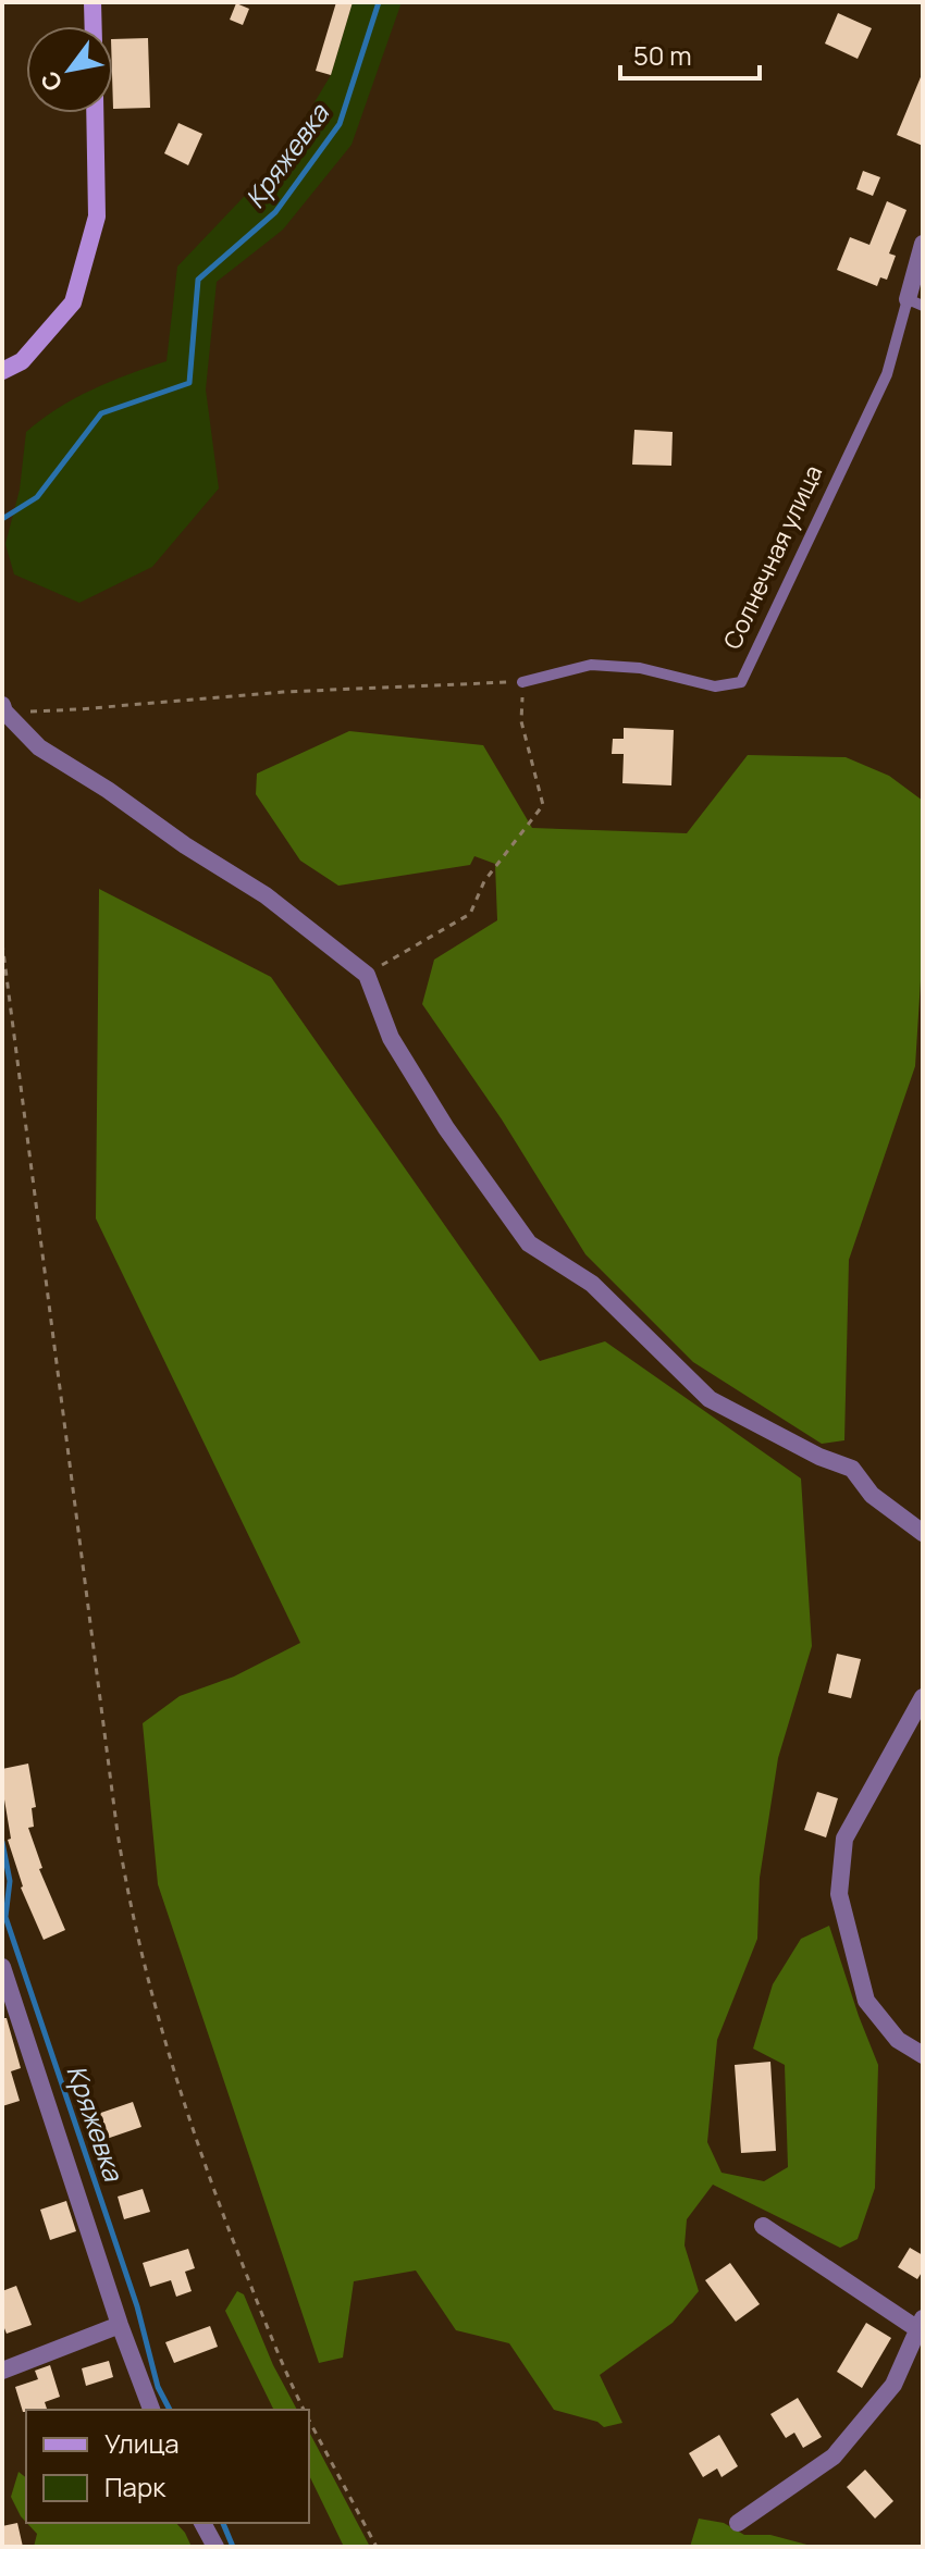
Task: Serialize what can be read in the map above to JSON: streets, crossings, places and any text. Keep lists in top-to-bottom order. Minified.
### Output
{"streets":{"street":["Солнечная улица"]},"water":["Кряжевка"],"legend":["Улица","Парк"],"scale_bar":"50 m","north":"bottom left"}
